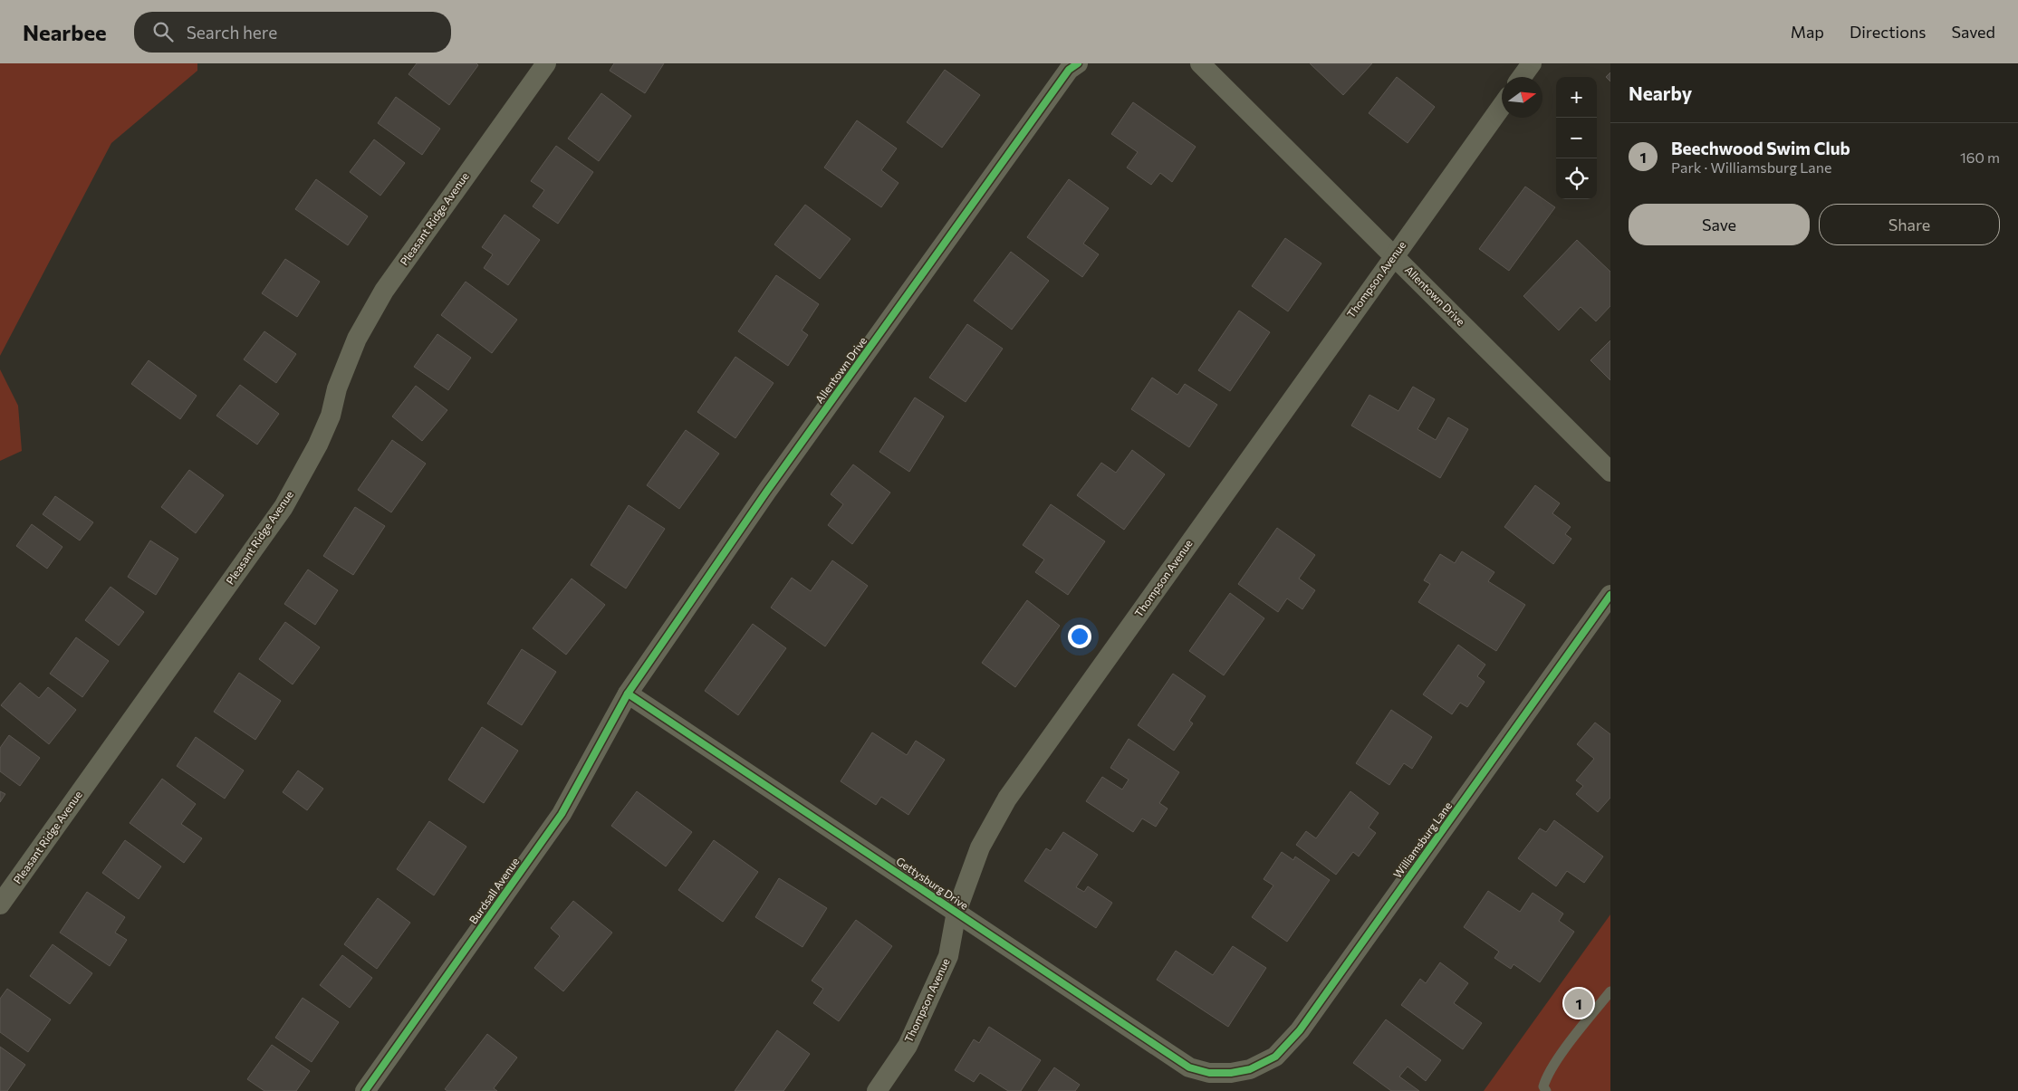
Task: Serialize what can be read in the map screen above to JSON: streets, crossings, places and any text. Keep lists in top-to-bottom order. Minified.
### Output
{"streets":{"street":["Pleasant Ridge Avenue","Thompson Avenue","Allentown Drive","Williamsburg Lane","Gettysburg Drive","Burdsall Avenue"]},"crossings":[["Thompson Avenue","Allentown Drive"],["Thompson Avenue","Gettysburg Drive"],["Allentown Drive","Gettysburg Drive"],["Allentown Drive","Burdsall Avenue"],["Williamsburg Lane","Gettysburg Drive"],["Gettysburg Drive","Burdsall Avenue"]],"north":"right","page":{"header":"Nearbee","search":"Search here","nav":["Map","Directions","Saved"],"heading":"Nearby","map_buttons":["+","−"],"list":[{"mark":"1","name":"Beechwood Swim Club","note":"Park · Williamsburg Lane","value":"160 m"}],"buttons":["Save","Share"],"pins":"1"}}
